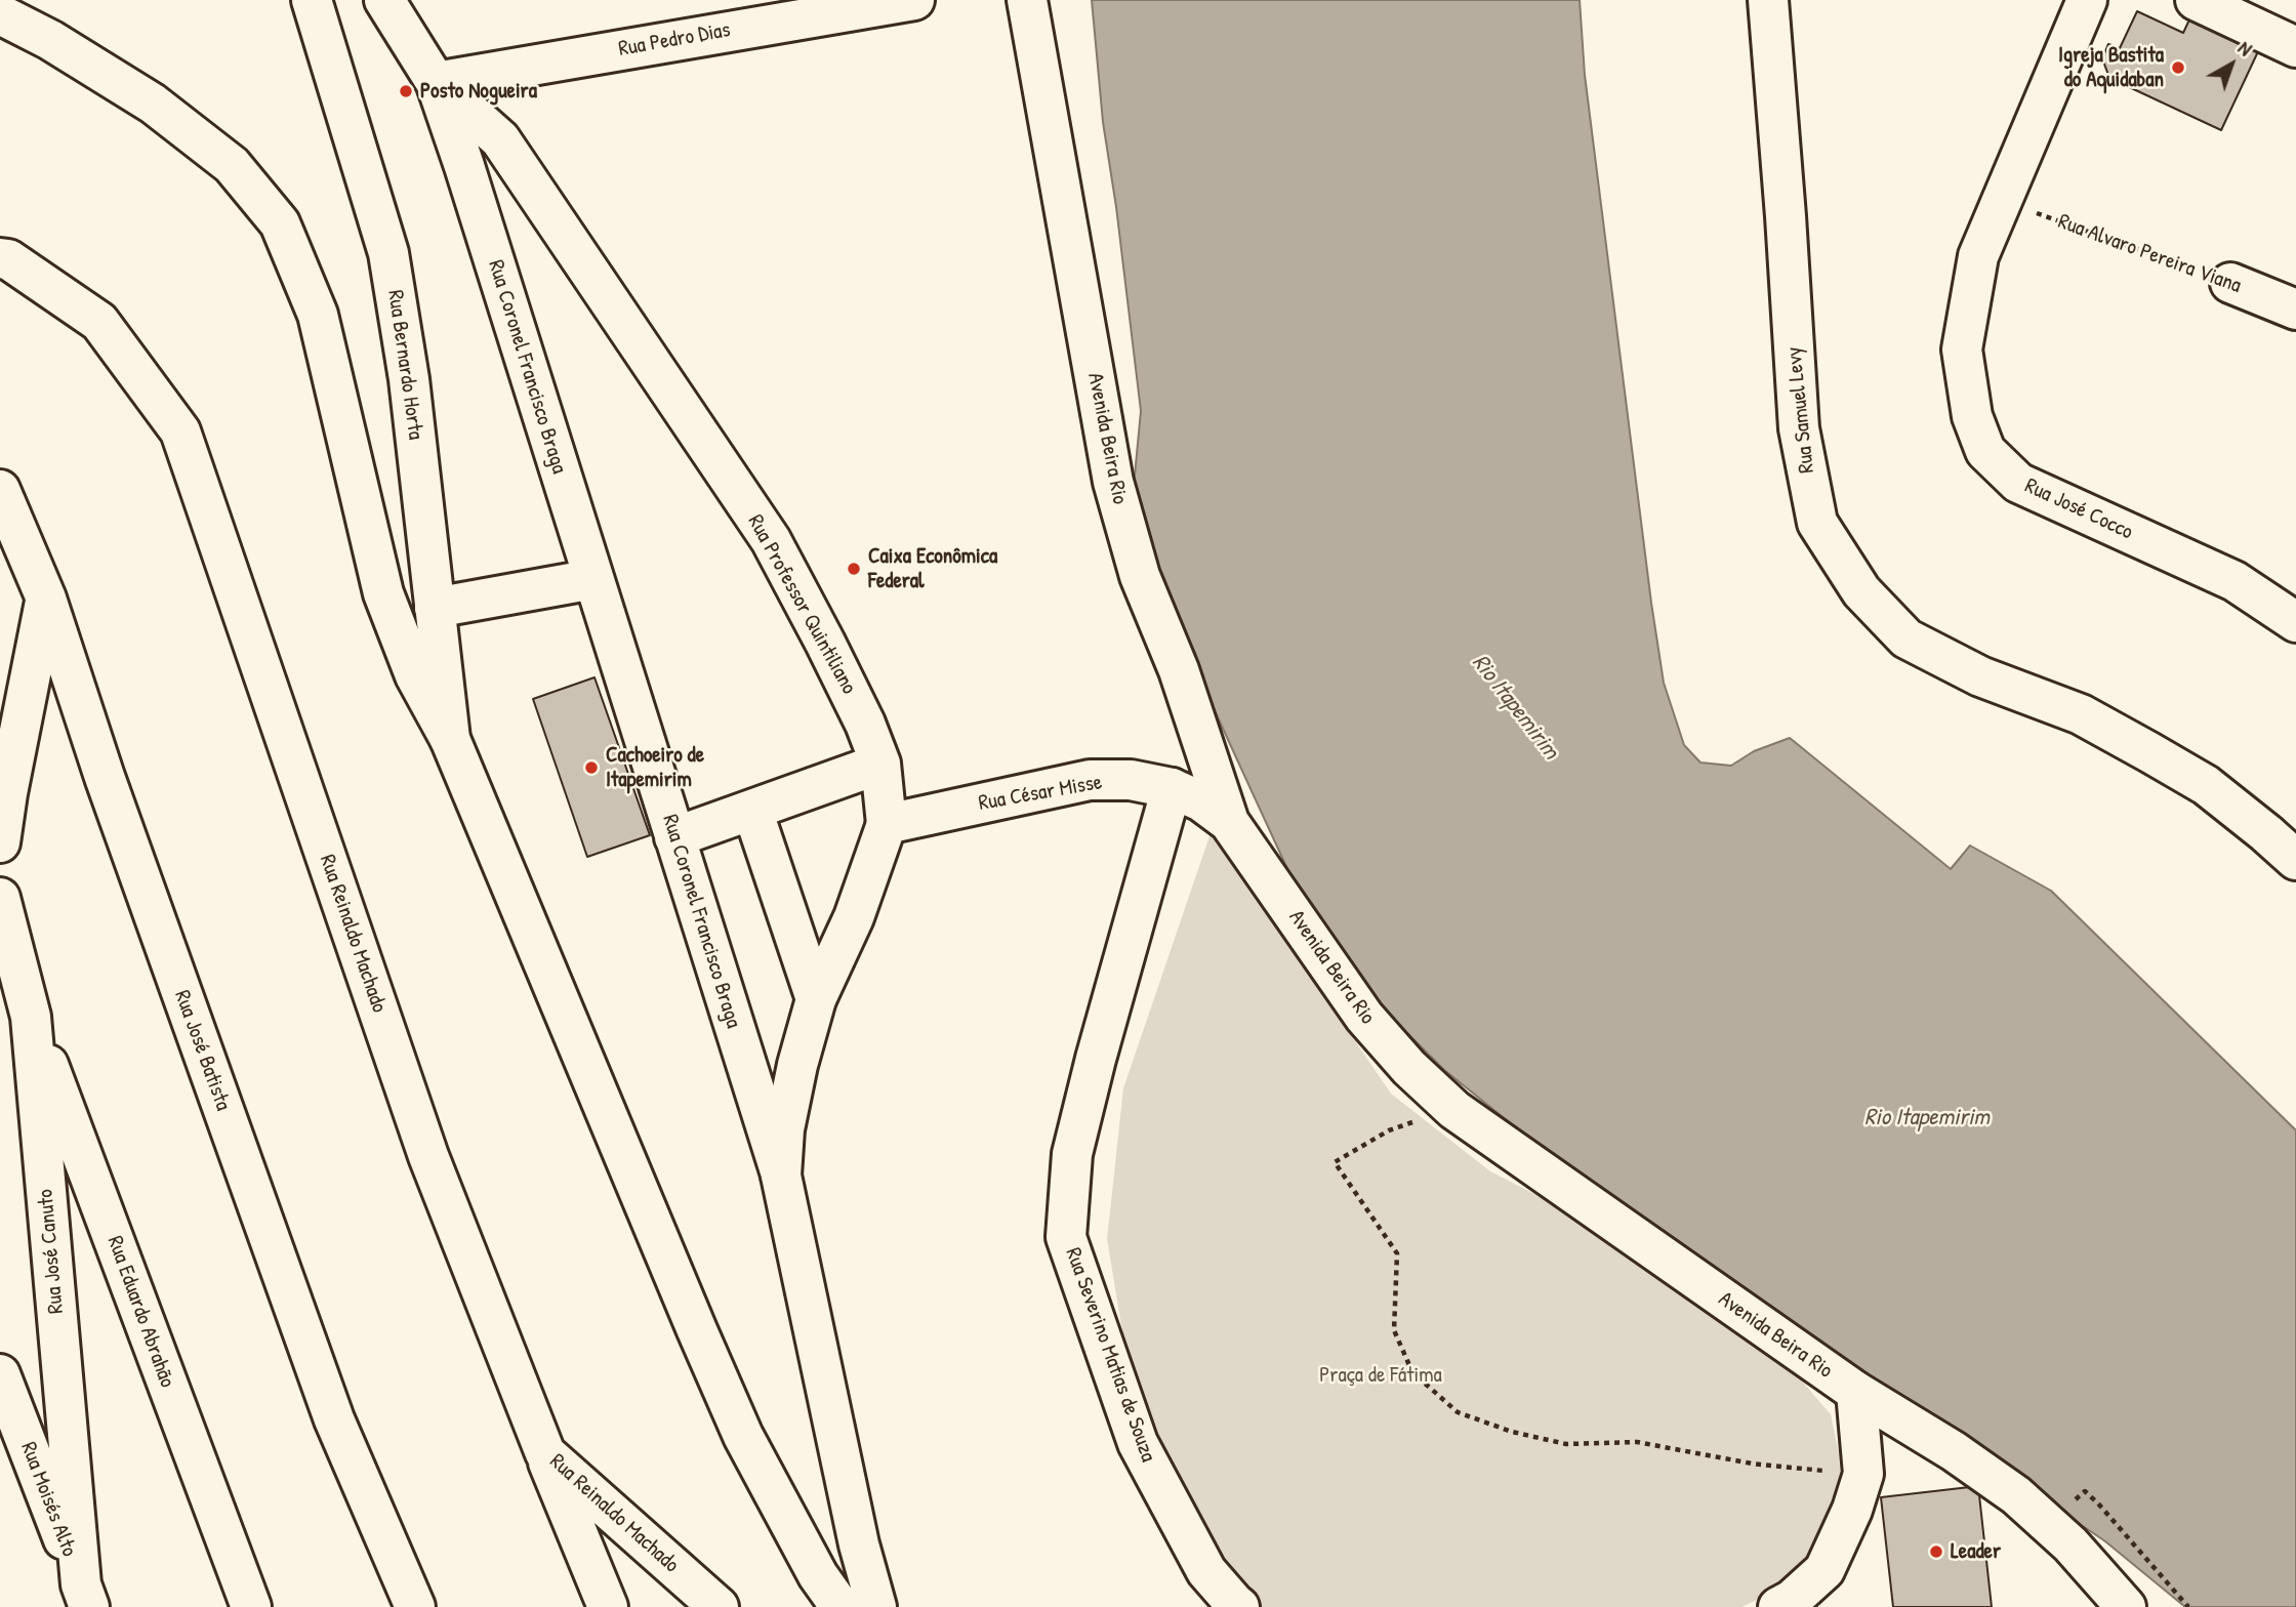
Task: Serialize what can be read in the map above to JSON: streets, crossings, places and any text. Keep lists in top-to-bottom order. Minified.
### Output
{"streets":{"street":["Rua Pedro Dias","Rua Alvaro Pereira Viana","Rua Bernardo Horta","Rua Coronel Francisco Braga","Rua Samuel Levy","Avenida Beira Rio","Rua José Cocco","Rua Professor Quintiliano","Rua César Misse","Rua Reinaldo Machado","Rua José Batista","Rua José Canuto","Rua Eduardo Abrahão","Rua Severino Matias de Souza","Rua Moisés Alto"]},"crossings":[["Rua Pedro Dias","Rua Coronel Francisco Braga"],["Rua Pedro Dias","Rua Professor Quintiliano"],["Rua Alvaro Pereira Viana","Rua José Cocco"],["Rua Coronel Francisco Braga","Rua Professor Quintiliano"],["Avenida Beira Rio","Rua César Misse"],["Rua Professor Quintiliano","Rua César Misse"],["Rua César Misse","Rua Severino Matias de Souza"],["Rua José Canuto","Rua Eduardo Abrahão"],["Rua José Canuto","Rua Moisés Alto"]],"water":["Rio Itapemirim"],"parks":["Praça de Fátima"],"places":["Igreja Bastita do Aquidaban","Posto Nogueira","Caixa Econômica Federal","Cachoeiro de Itapemirim","Leader"],"north":"top right"}
